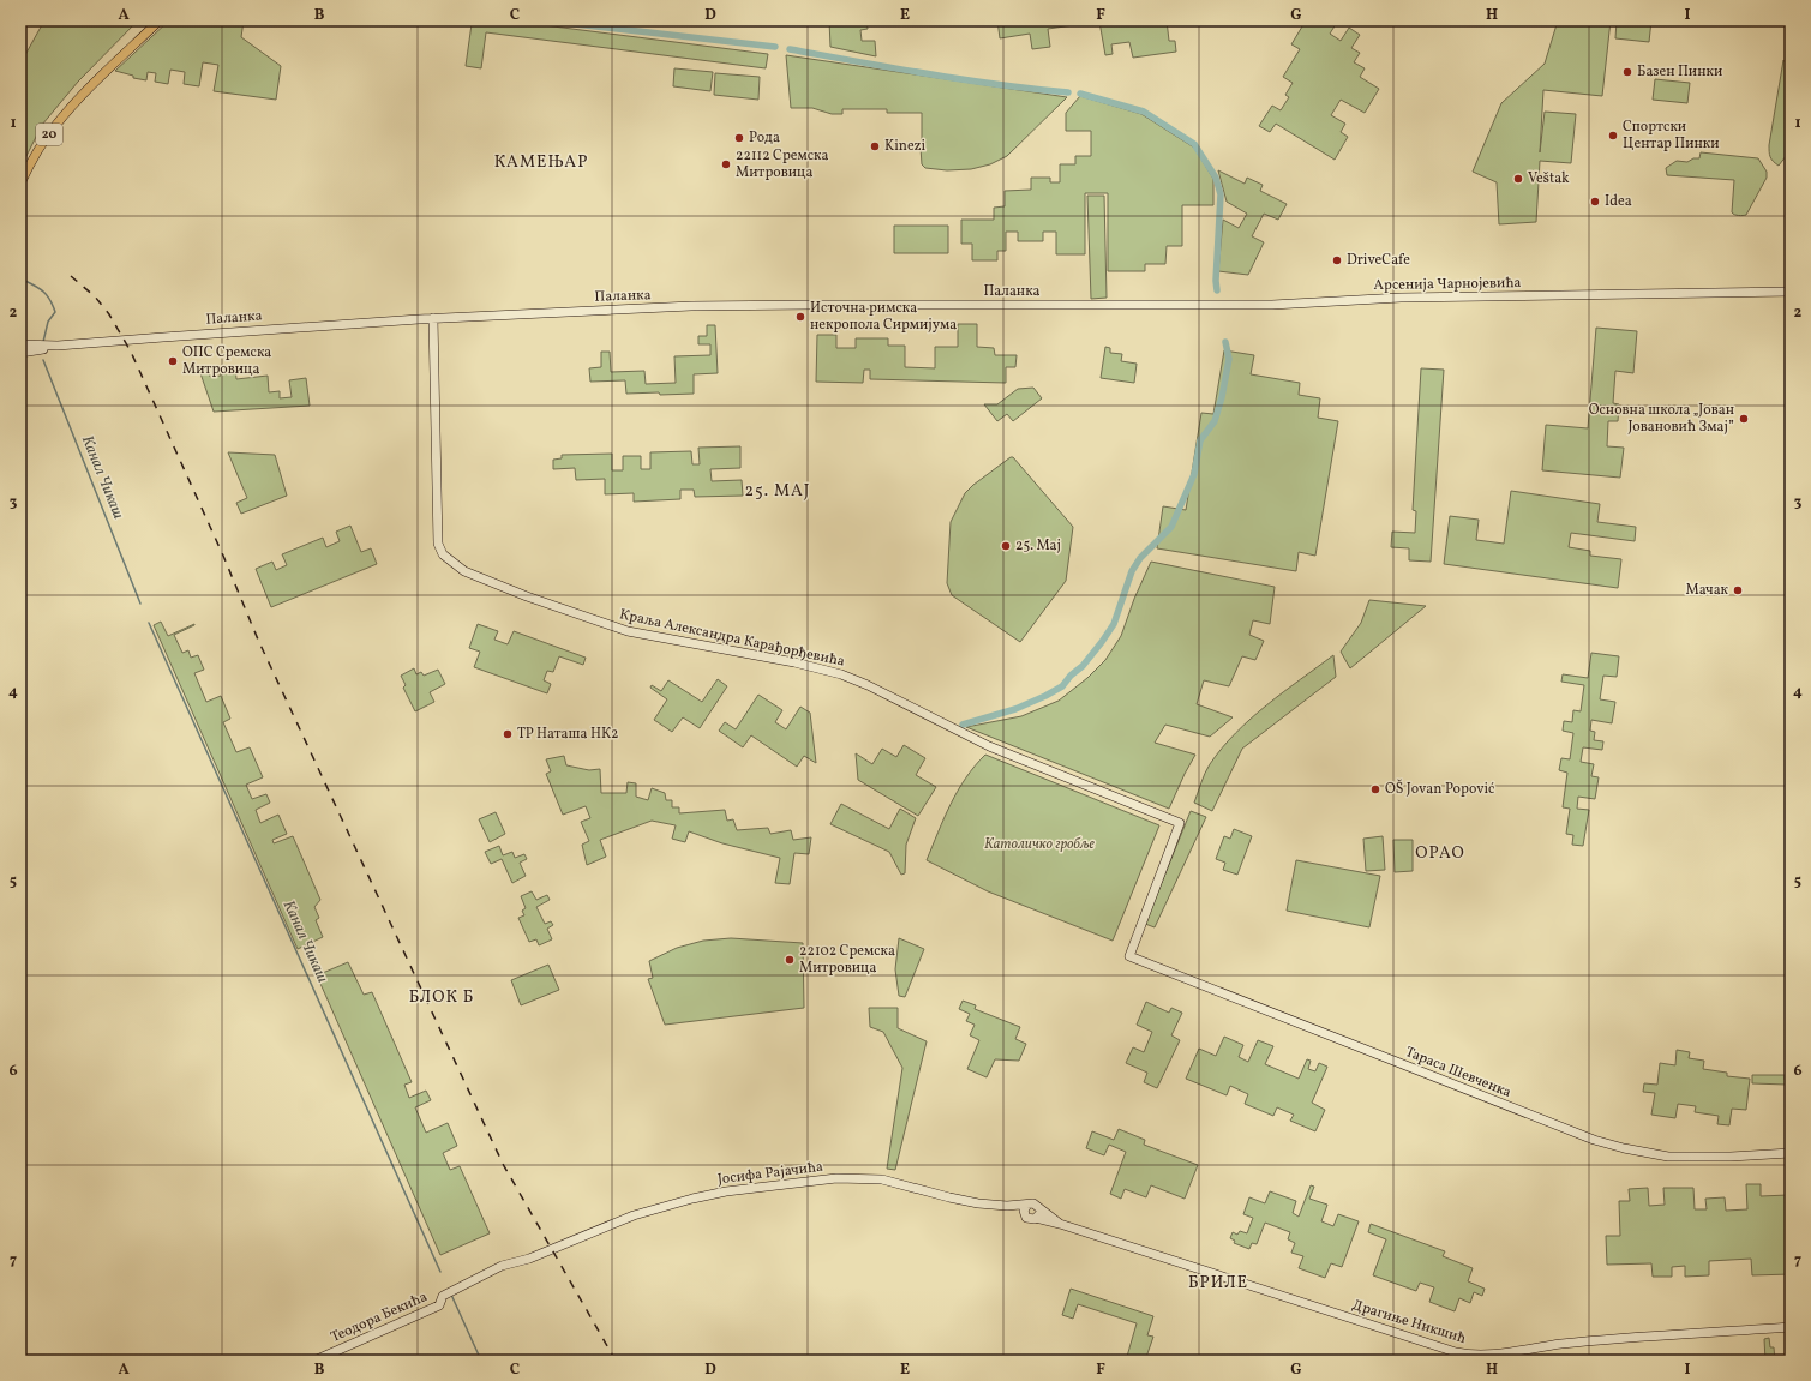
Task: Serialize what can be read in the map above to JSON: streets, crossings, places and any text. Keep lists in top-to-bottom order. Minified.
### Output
{"streets":{"main road":["20"],"street":["Арсенија Чарнојевића","Паланка","Краља Александра Карађорђевића","Тараса Шевченка","Јосифа Рајачића","Теодора Бекића","Драгиње Никшић"]},"crossings":[["Арсенија Чарнојевића","Паланка"],["Паланка","Краља Александра Карађорђевића"],["Краља Александра Карађорђевића","Тараса Шевченка"],["Јосифа Рајачића","Теодора Бекића"],["Јосифа Рајачића","Драгиње Никшић"]],"districts":["КАМЕЊАР","25. МАЈ","ОРАО","БЛОК Б","БРИЛЕ"],"water":["Канал Чикаш"],"parks":["Католичко гробље"],"places":["Базен Пинки","Спортски Центар Пинки","Рода","Kinezi","22112 Сремска Митровица","Veštak","Idea","DriveCafe","Источна римска некропола Сирмијума","ОПС Сремска Митровица","Основна школа „Јован Јовановић Змај”","25. Maj","Мачак","ТР Наташа НК2","OŠ Jovan Popović","22102 Сремска Митровица"],"grid":{"columns":["A","B","C","D","E","F","G","H","I"],"rows":["1","2","3","4","5","6","7"]}}
